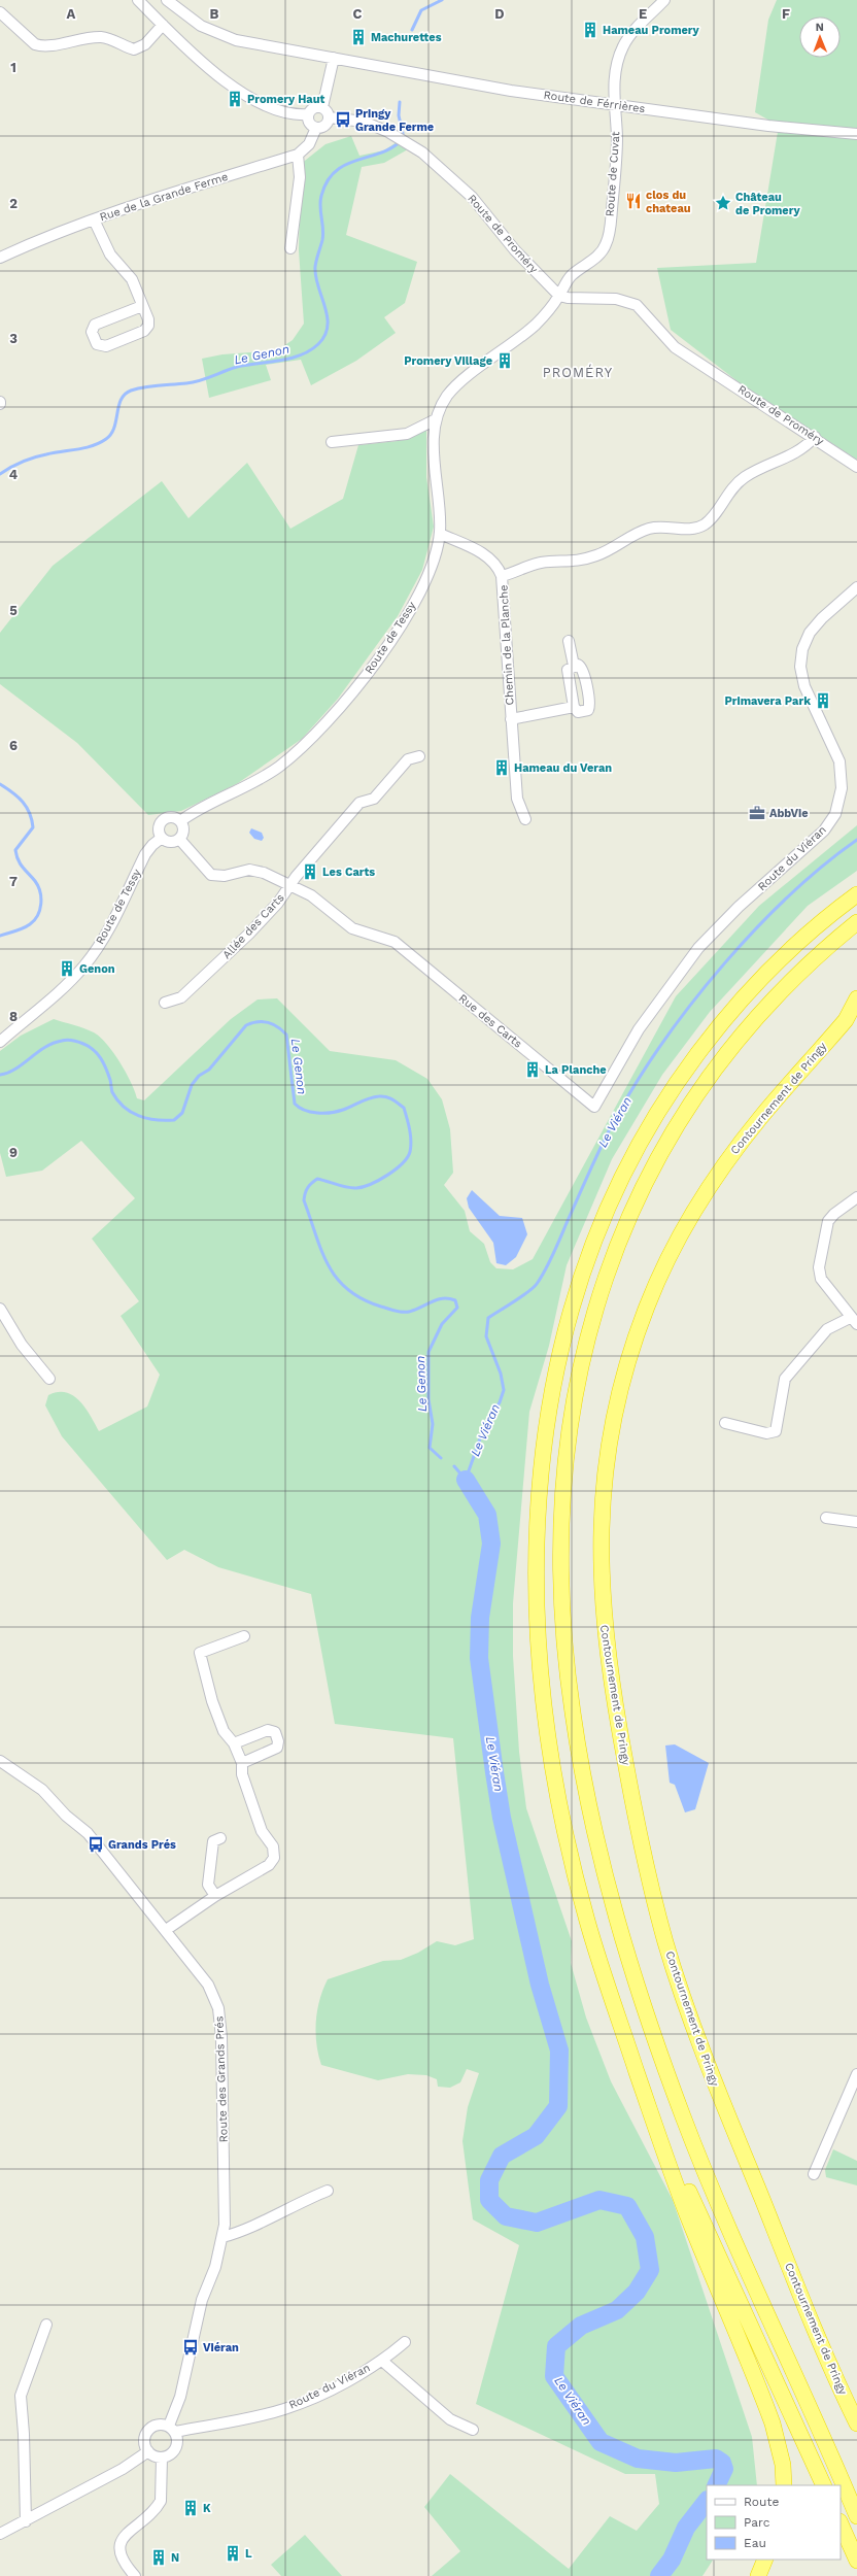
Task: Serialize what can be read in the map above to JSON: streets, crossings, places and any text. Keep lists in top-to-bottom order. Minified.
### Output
{"streets":{"highway":["Contournement de Pringy"],"street":["Route de Férrières","Route de Cuvat","Rue de la Grande Ferme","Route de Proméry","Route de Tessy","Chemin de la Planche","Route du Viéran","Allée des Carts","Rue des Carts","Route des Grands Prés"]},"crossings":[["Route de Férrières","Route de Cuvat"],["Route de Cuvat","Route de Proméry"],["Route de Cuvat","Route de Tessy"],["Route de Proméry","Route de Tessy"],["Route de Tessy","Chemin de la Planche"],["Route de Tessy","Rue des Carts"],["Route du Viéran","Rue des Carts"],["Route du Viéran","Route des Grands Prés"],["Allée des Carts","Rue des Carts"]],"districts":["PROMÉRY"],"water":["Le Genon","Le Viéran"],"places":{"building":["Hameau Promery","Machurettes","Promery Haut","Promery Village","Primavera Park","Hameau du Veran","Les Carts","Genon","La Planche","K","L","N"],"bus stop":["Pringy Grande Ferme","Grands Prés","Viéran"],"restaurant":["clos du chateau"],"place":["Château de Promery"],"office":["AbbVie"]},"legend":["Route","Parc","Eau"],"north":"top","grid":{"columns":["A","B","C","D","E","F"],"rows":["1","2","3","4","5","6","7","8","9"]}}
